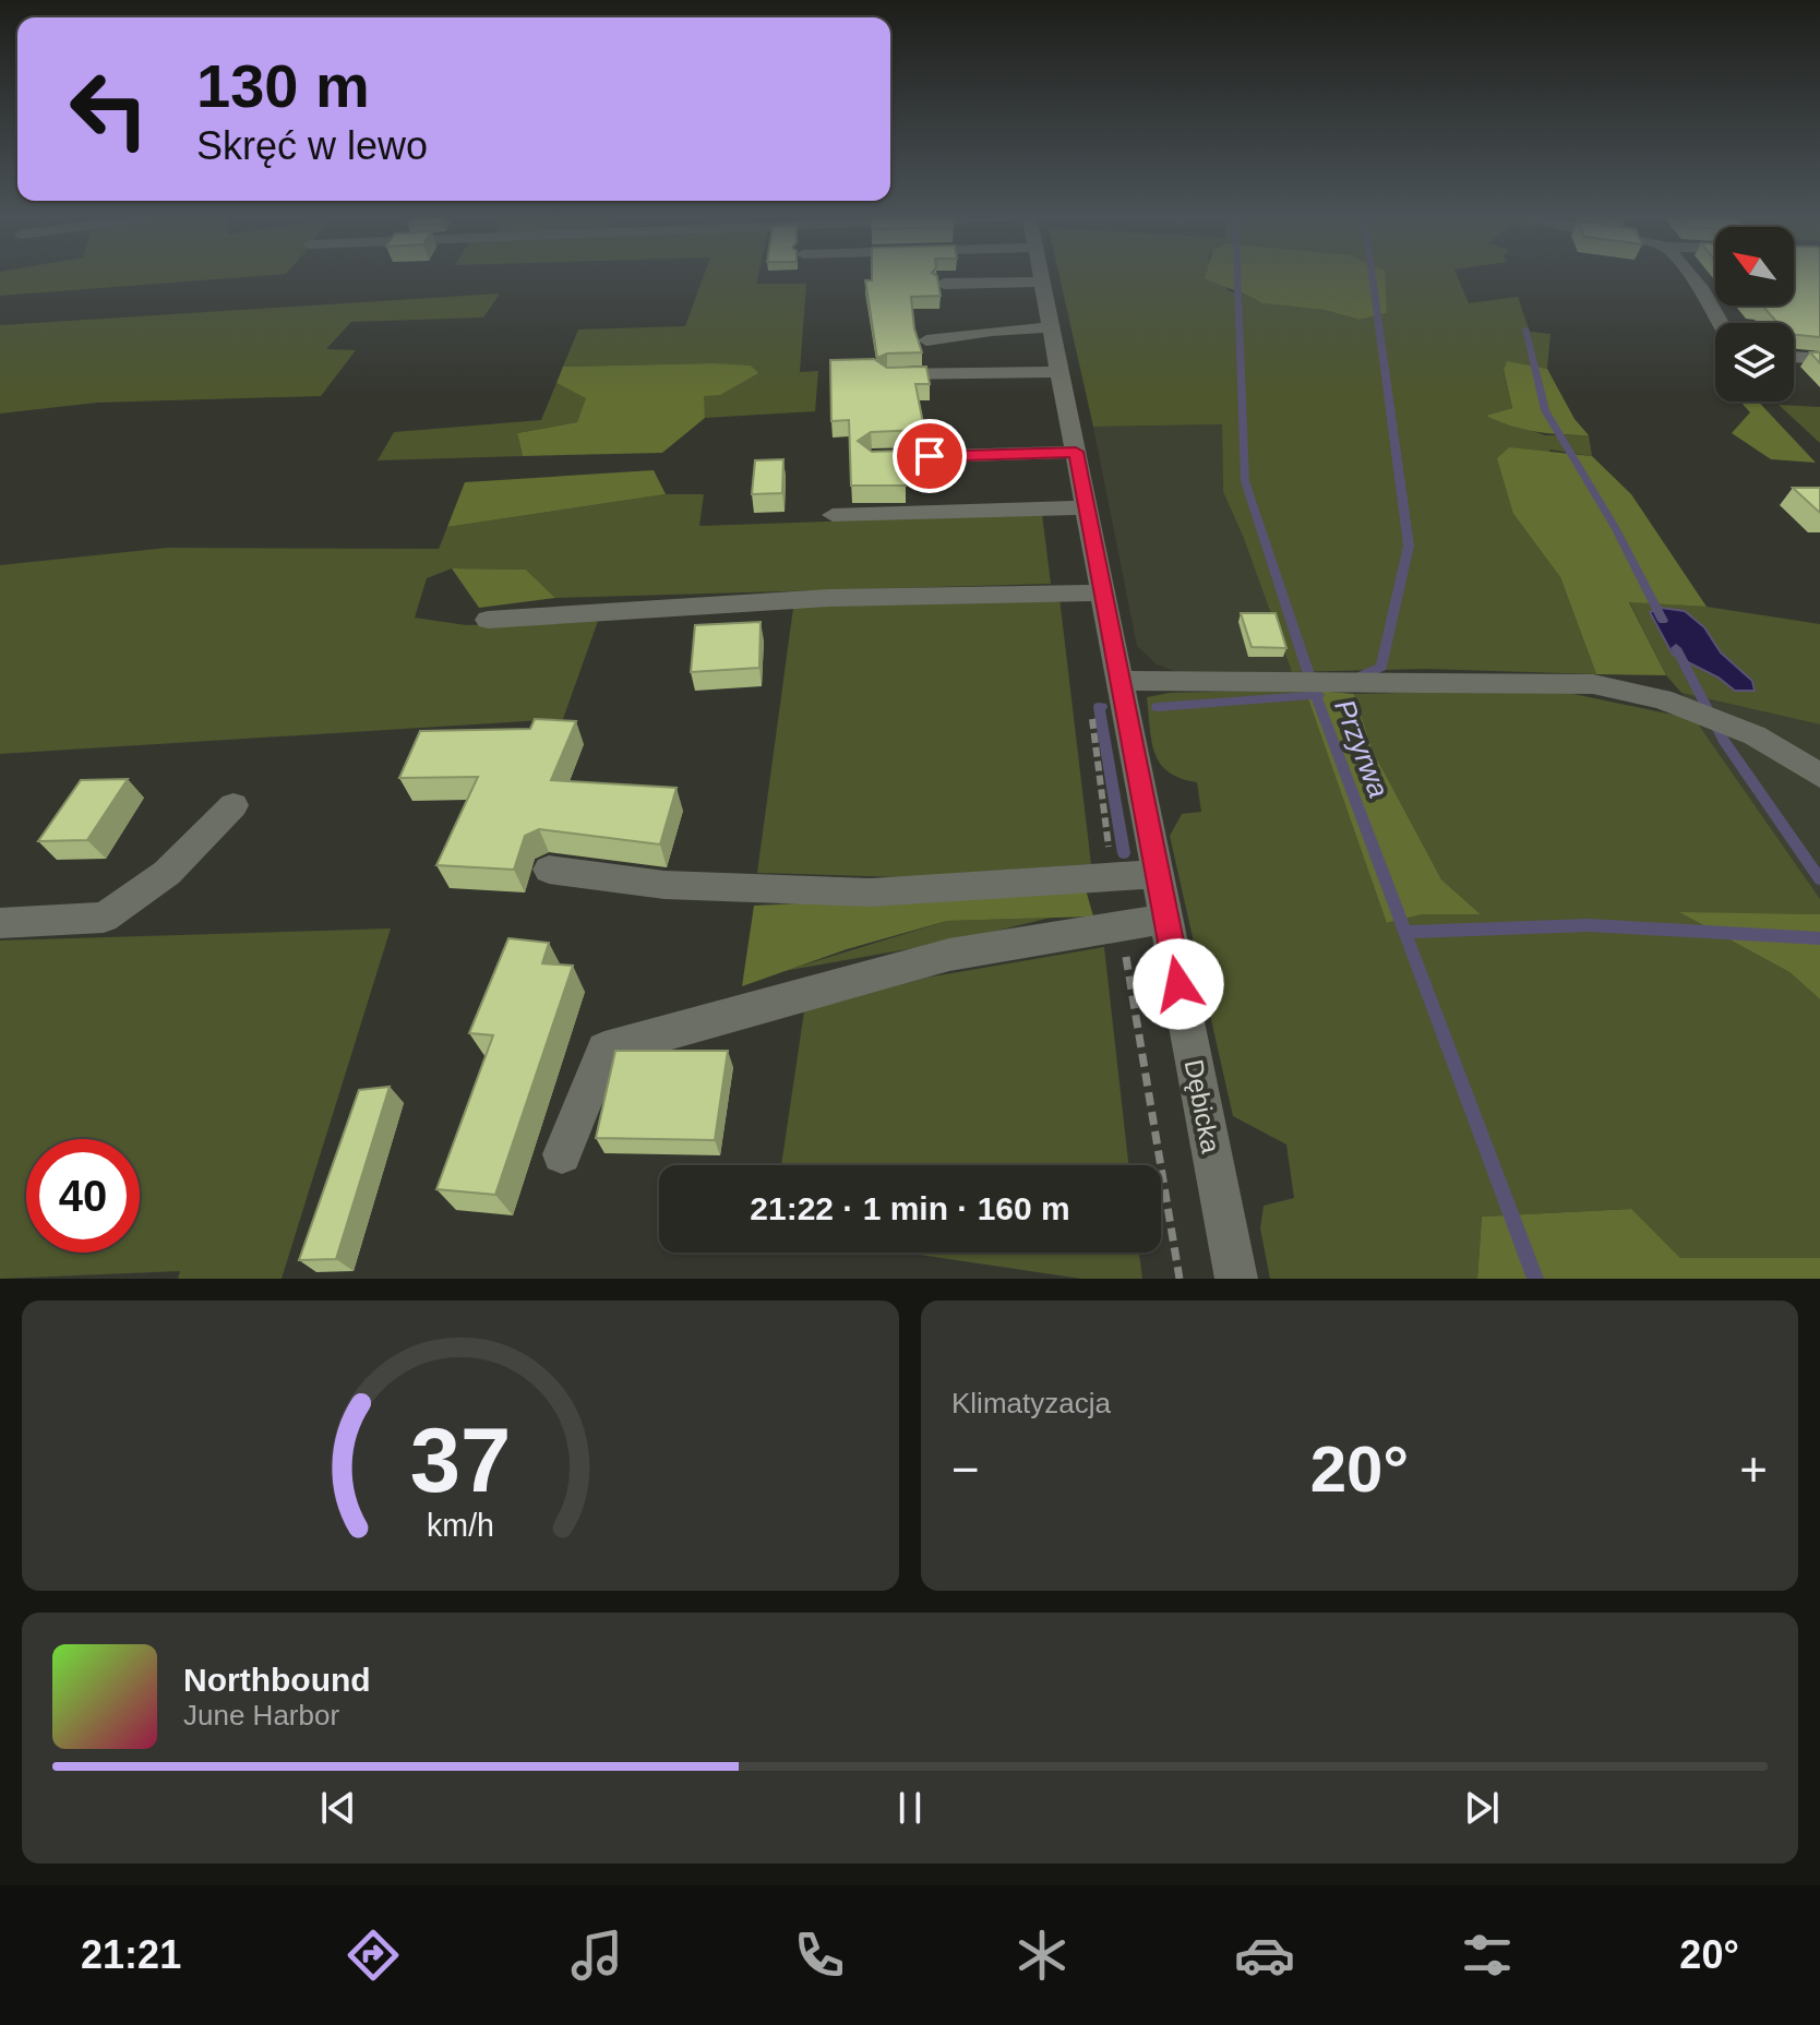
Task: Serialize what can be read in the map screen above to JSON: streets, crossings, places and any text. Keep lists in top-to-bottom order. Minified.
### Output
{"streets":{"street":["Dębicka"]},"water":["Przyrwa"],"north":"top left","page":{"turn":["130 m","Skręć w lewo"],"limit":"40","trip":"21:22 · 1 min · 160 m","tile":"Klimatyzacja","heat":["−","20°","+"],"song":["Northbound","June Harbor"],"tabs":["21:21","20°"],"gauge":["37","km/h"]}}
